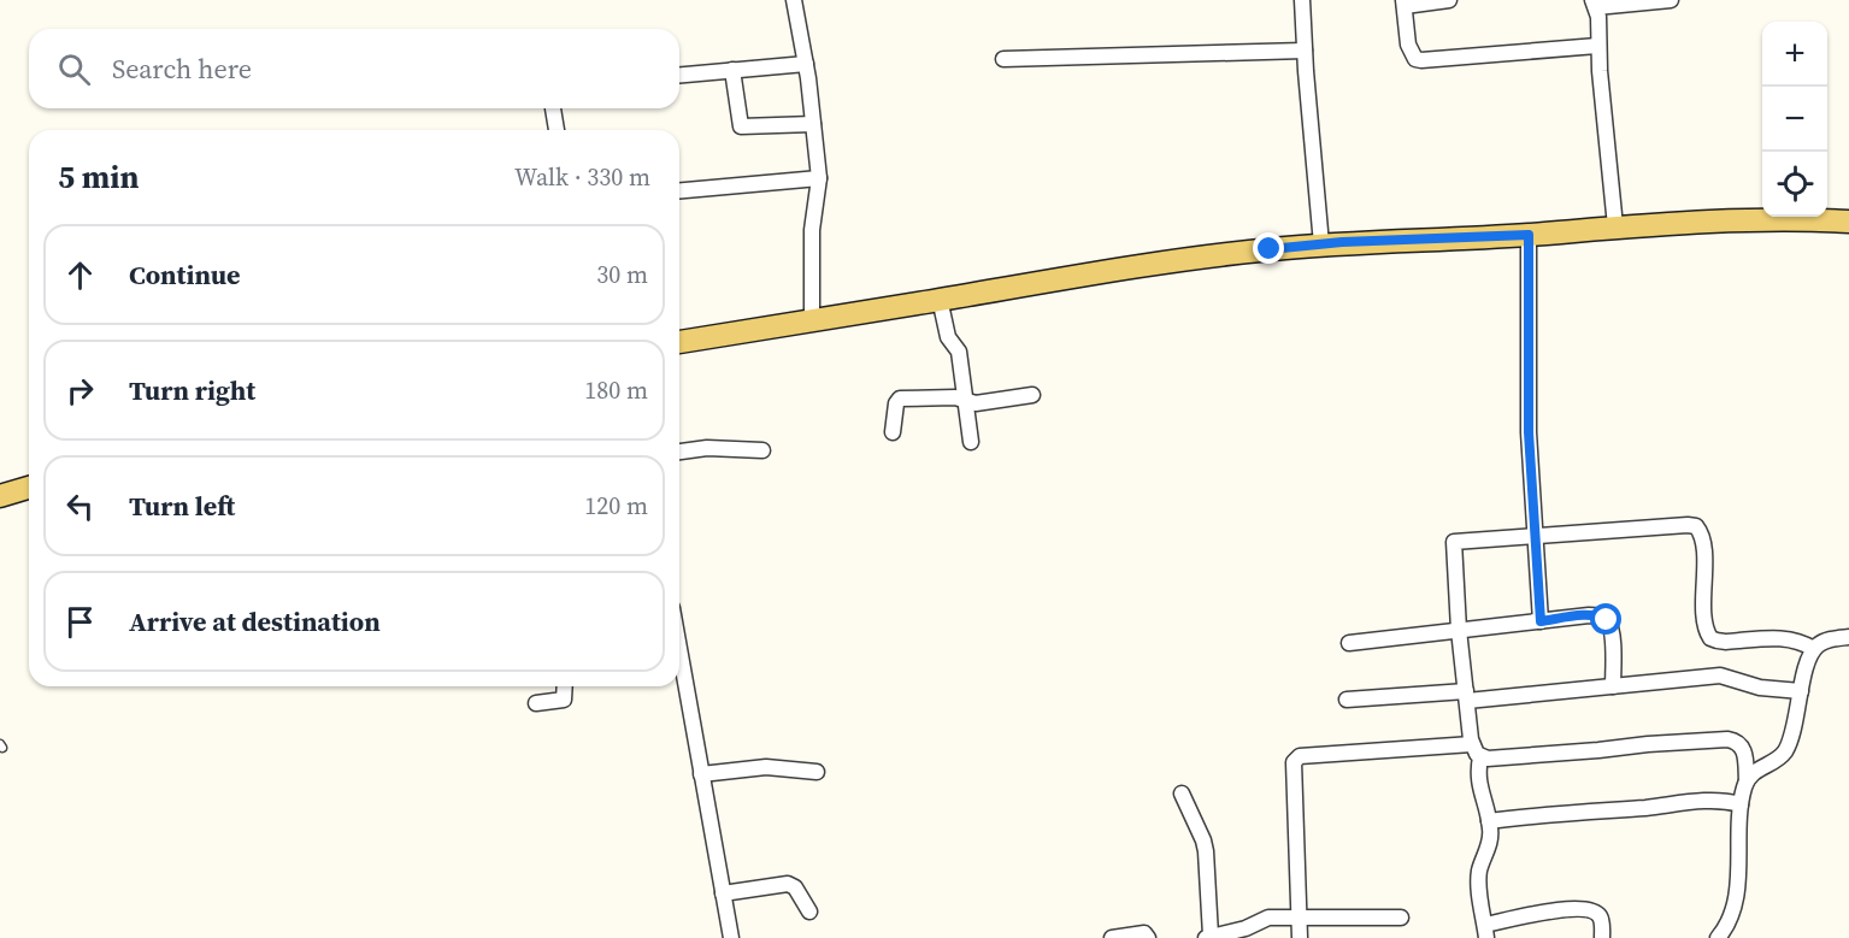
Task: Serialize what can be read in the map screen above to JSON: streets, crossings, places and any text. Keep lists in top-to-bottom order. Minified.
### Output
{"page":{"map_buttons":["+","−"],"search":"Search here","heading":["5 min","Walk · 330 m"],"list":[["Continue","30 m"],["Turn right","180 m"],["Turn left","120 m"],"Arrive at destination"]}}
